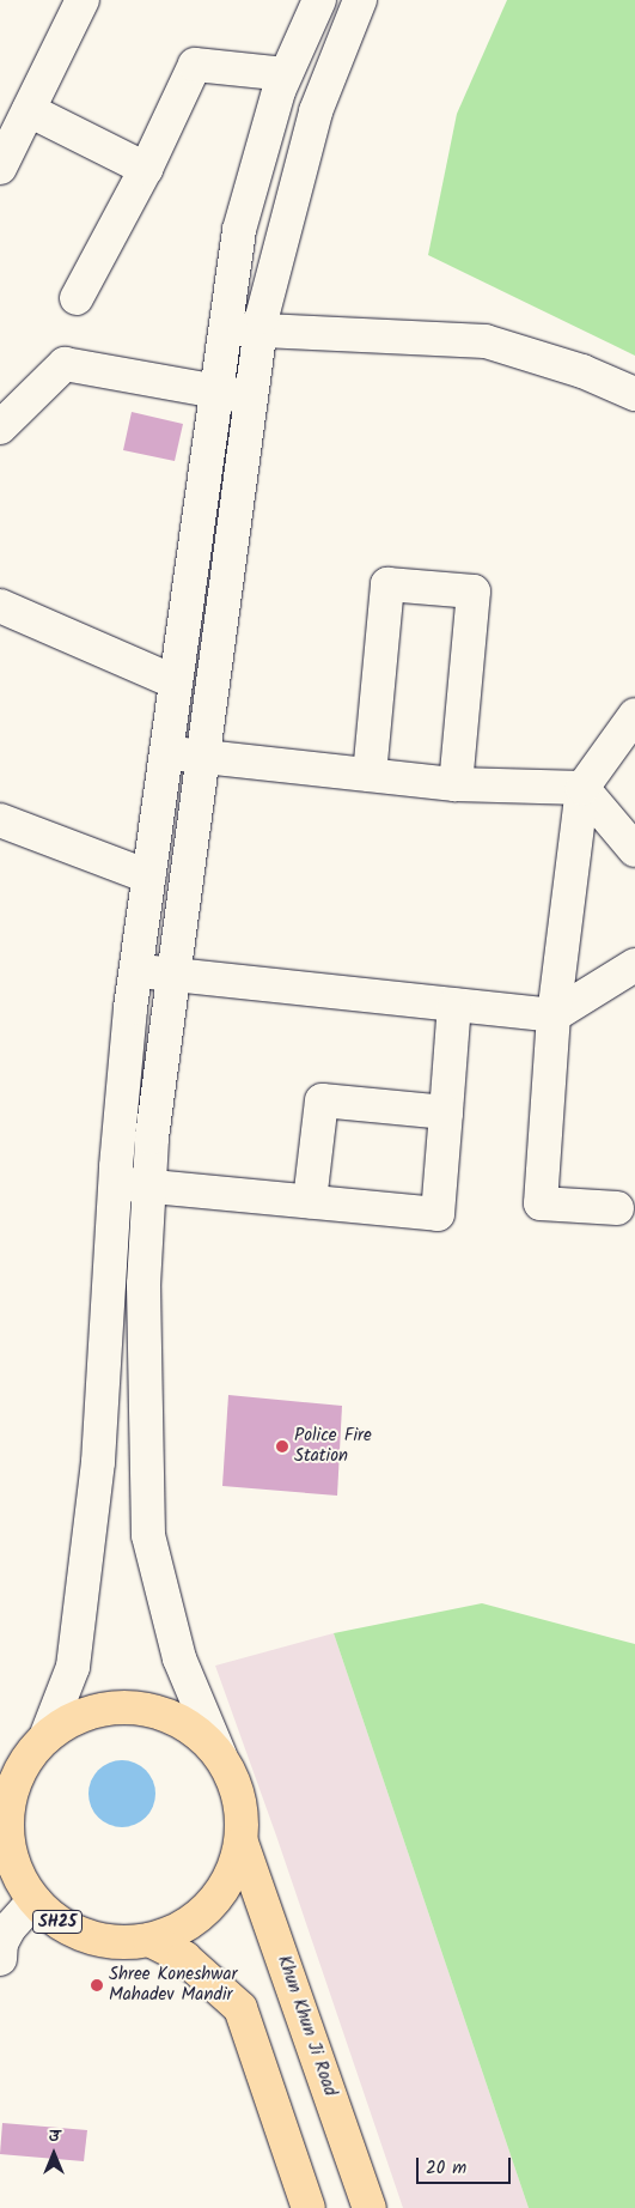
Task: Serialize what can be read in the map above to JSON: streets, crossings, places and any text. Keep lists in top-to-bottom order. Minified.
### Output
{"streets":{"main road":["SH25","Khun Khun Ji Road"]},"crossings":[["SH25","Khun Khun Ji Road"]],"places":["Police Fire Station","Shree Koneshwar Mahadev Mandir"],"scale_bar":"20 m","north":"top"}
